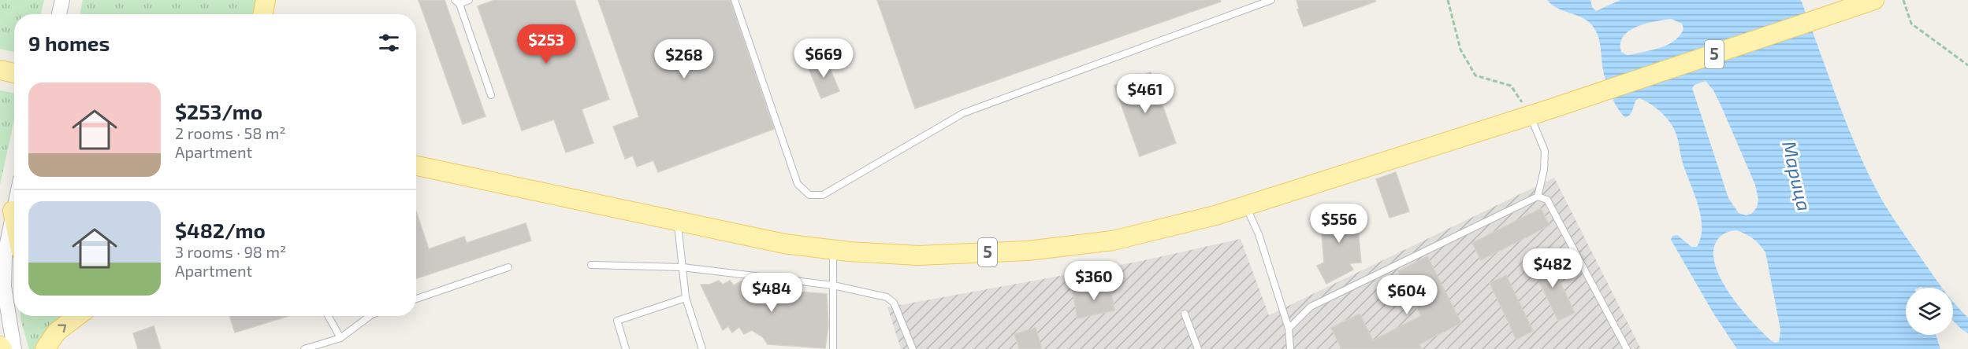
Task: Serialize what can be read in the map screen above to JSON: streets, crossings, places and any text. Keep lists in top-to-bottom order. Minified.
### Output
{"streets":{"main road":["5"]},"water":["Марица"],"page":{"heading":"9 homes","price":["$253","$669","$268","$461","$556","$482","$360","$484","$604"],"list":[{"name":"$253/mo","note":"2 rooms · 58 m² · Apartment"},{"name":"$482/mo","note":"3 rooms · 98 m² · Apartment"}]}}
